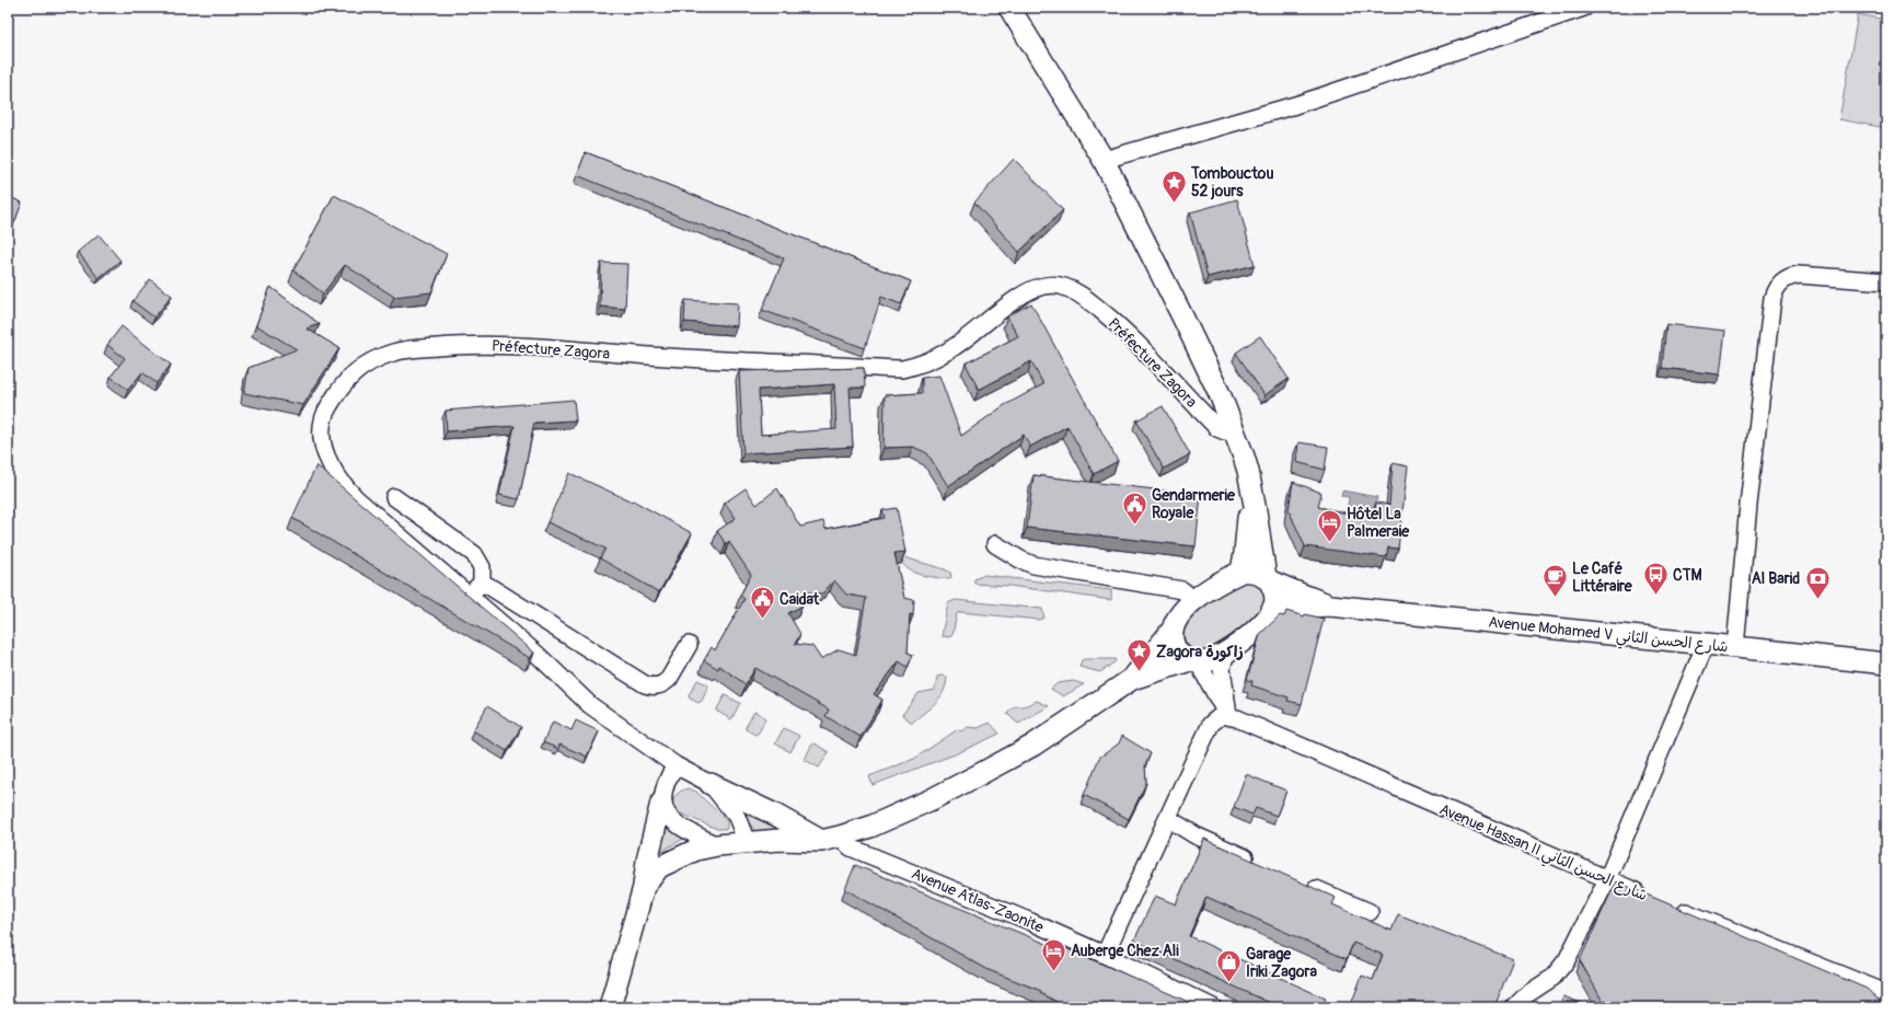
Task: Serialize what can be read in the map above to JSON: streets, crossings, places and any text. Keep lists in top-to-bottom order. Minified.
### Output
{"streets":{"main road":["Avenue Mohamed V شارع الحسن الثاني"],"street":["Préfecture Zagora","Avenue Hassan II شارع الحسن الثاني","Avenue Atlas-Zaonite"]},"places":{"place":["Tombouctou 52 jours","Zagora زاكورة"],"public building":["Gendarmerie Royale","Caidat"],"hotel":["Hôtel La Palmeraie","Auberge Chez Ali"],"bus stop":["CTM"],"cafe":["Le Café Littéraire"],"bank":["Al Barid"],"shop":["Garage Iriki Zagora"]}}
